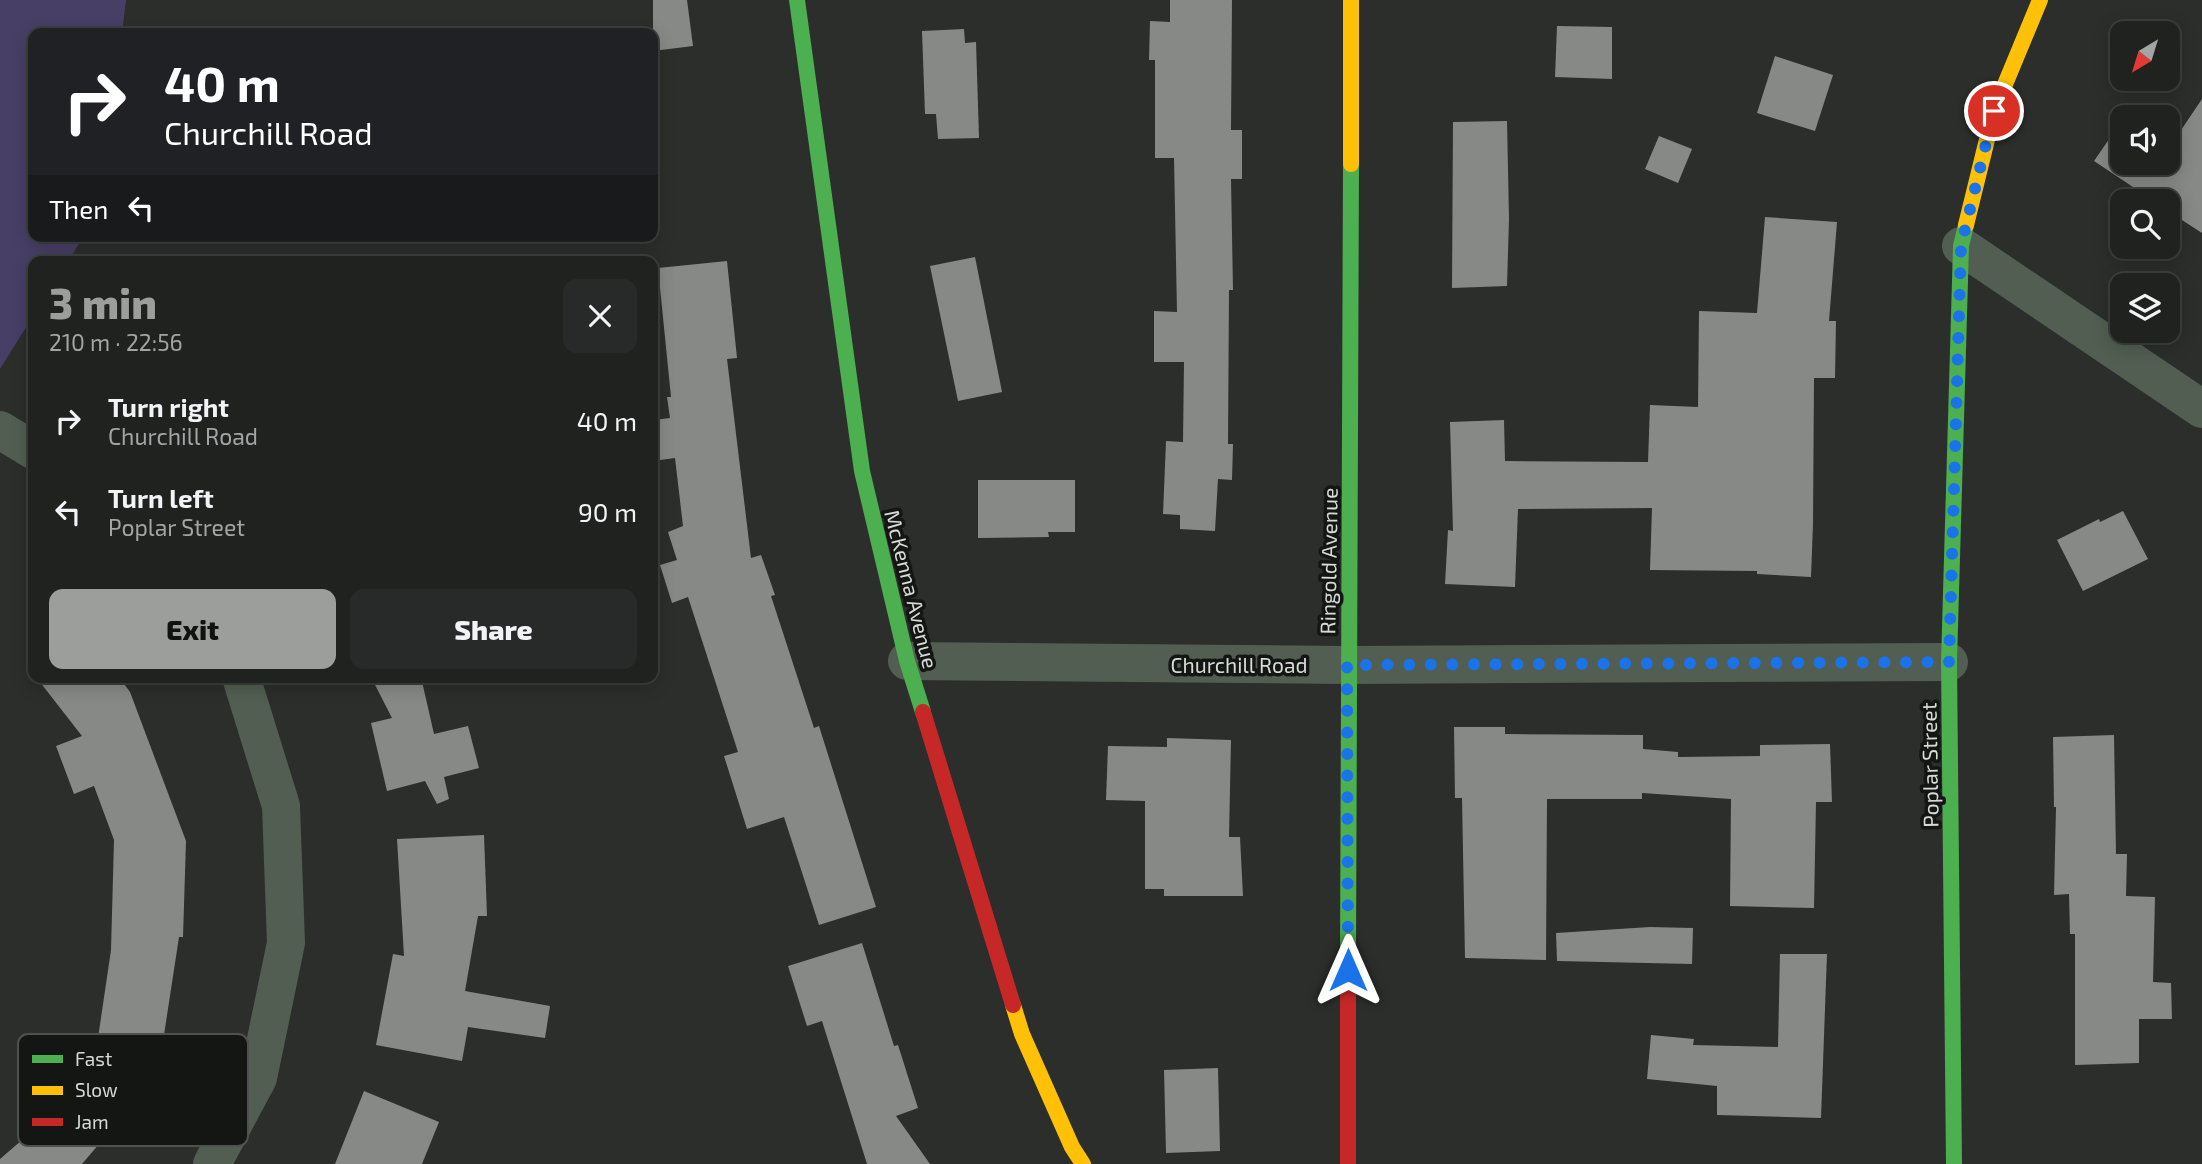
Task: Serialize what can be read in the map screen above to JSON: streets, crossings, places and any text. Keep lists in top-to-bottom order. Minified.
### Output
{"streets":{"street":["Ringold Avenue","McKenna Avenue","Churchill Road","Poplar Street"]},"crossings":[["Ringold Avenue","Churchill Road"],["McKenna Avenue","Churchill Road"],["Churchill Road","Poplar Street"]],"legend":["Fast","Slow","Jam"],"north":"bottom left","page":{"turn":["40 m","Churchill Road"],"then":"Then","heading":["3 min","210 m · 22:56"],"list":[{"name":"Turn right","note":"Churchill Road","value":"40 m"},{"name":"Turn left","note":"Poplar Street","value":"90 m"}],"buttons":["Exit","Share"]}}
